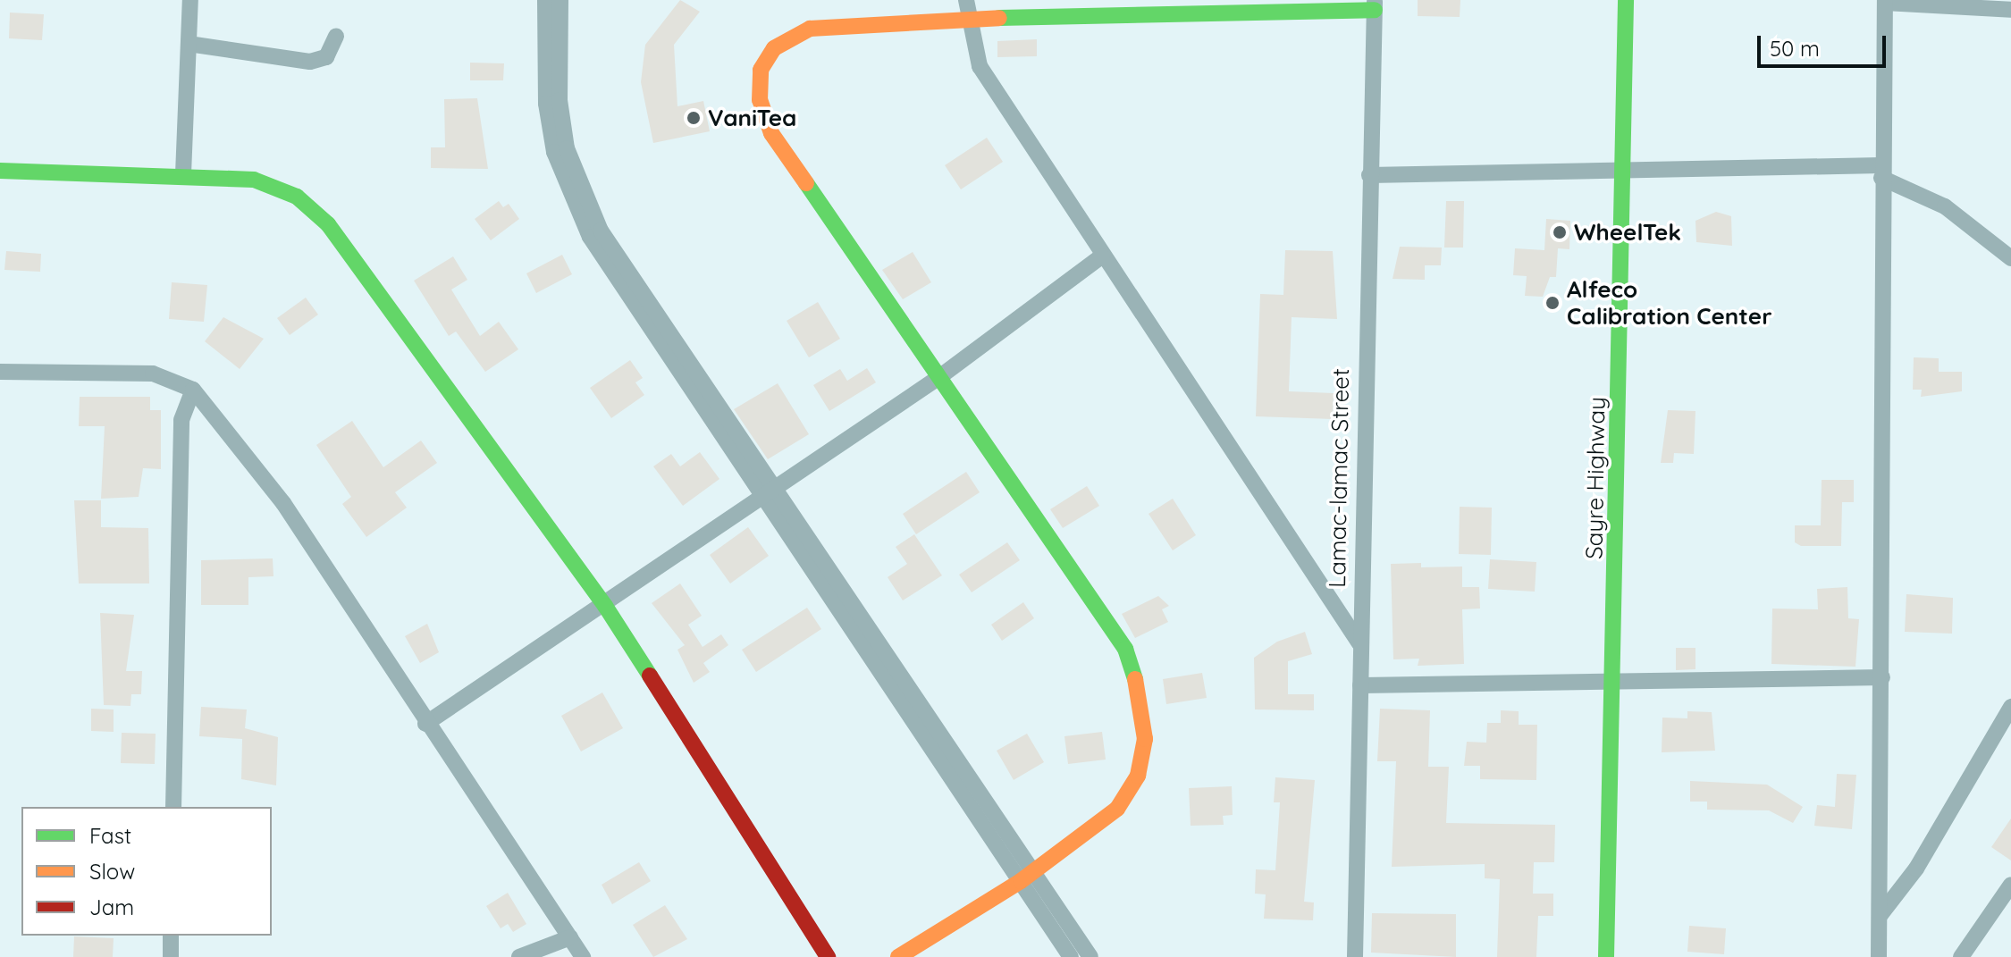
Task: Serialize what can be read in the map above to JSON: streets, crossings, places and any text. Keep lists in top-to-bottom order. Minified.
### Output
{"streets":{"main road":["Sayre Highway"],"street":["Lamac-lamac Street"]},"places":["VaniTea","WheelTek","Alfeco Calibration Center"],"legend":["Fast","Slow","Jam"],"scale_bar":"50 m"}
